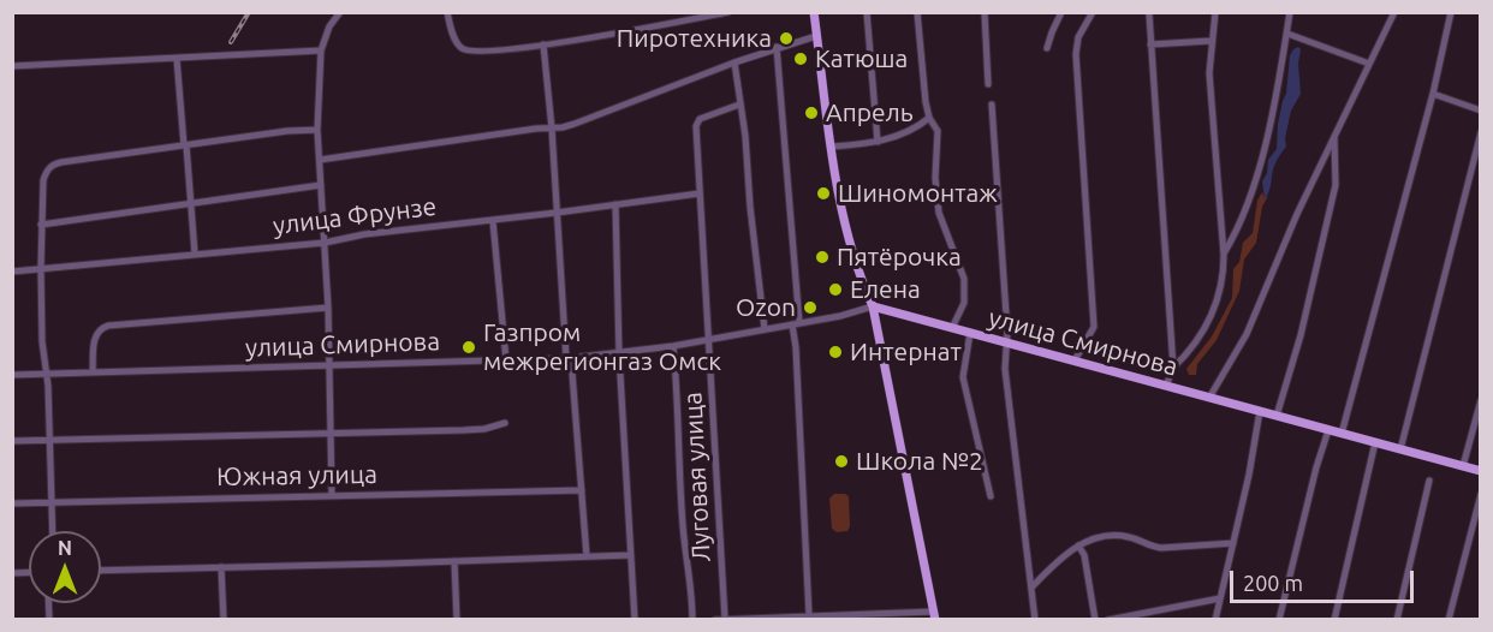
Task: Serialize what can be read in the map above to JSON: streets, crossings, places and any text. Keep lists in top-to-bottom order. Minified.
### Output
{"streets":{"main road":["улица Смирнова"],"street":["улица Фрунзе","Южная улица","Луговая улица"]},"crossings":[["улица Фрунзе","Луговая улица"],["улица Смирнова","Луговая улица"]],"places":["Пиротехника","Катюша","Апрель","Шиномонтаж","Пятёрочка","Елена","Ozon","Газпром межрегионгаз Омск","Интернат","Школа №2"],"scale_bar":"200 m","north":"top"}
